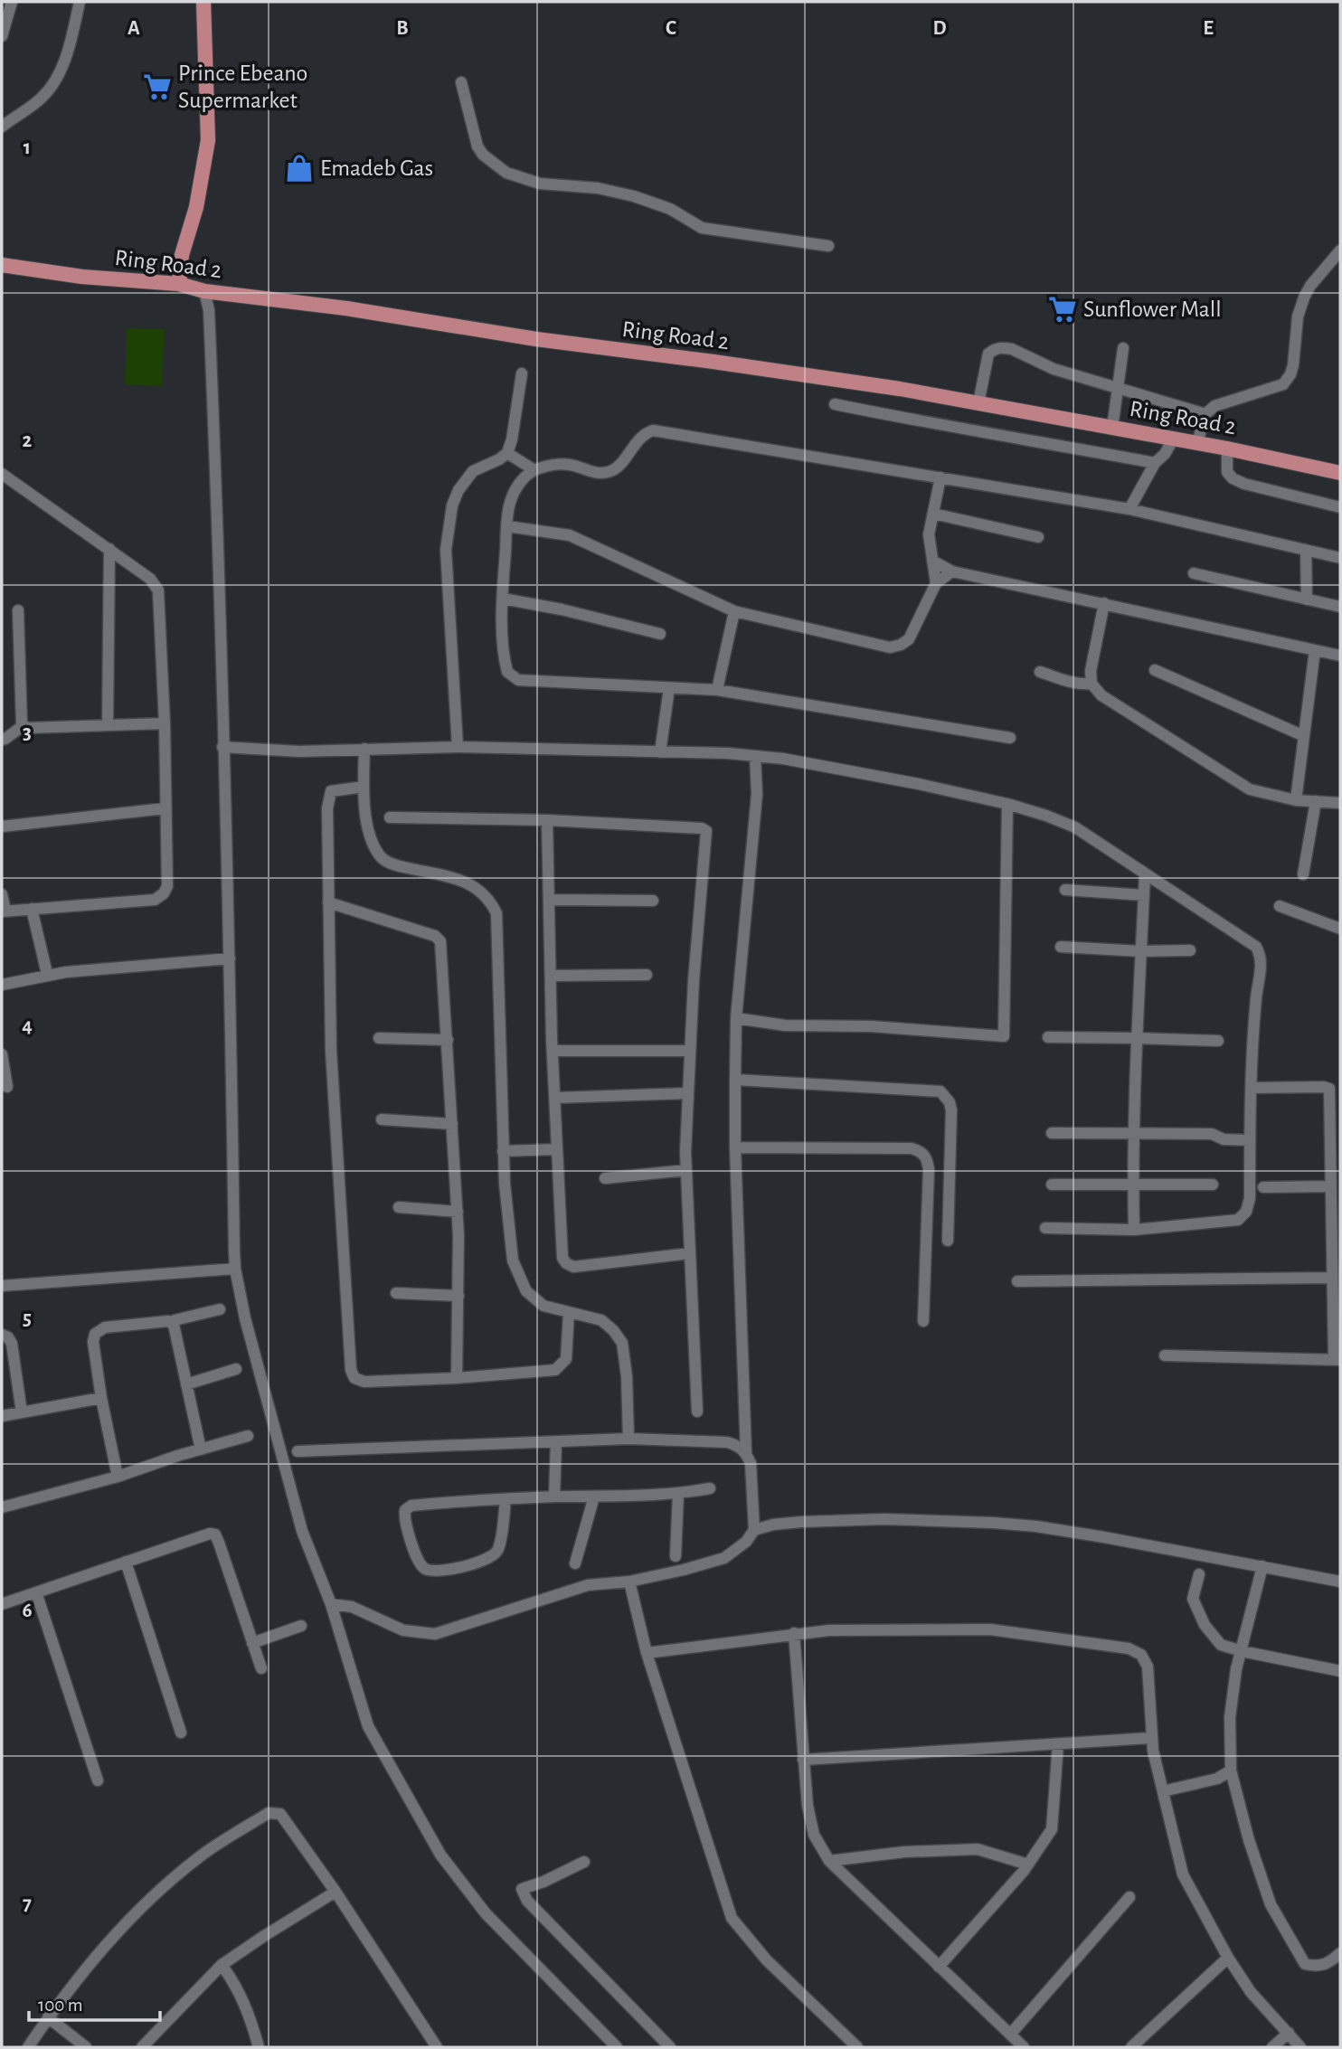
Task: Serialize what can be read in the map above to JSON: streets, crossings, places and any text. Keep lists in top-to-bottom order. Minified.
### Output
{"streets":{"main road":["Ring Road 2"]},"places":{"supermarket":["Prince Ebeano Supermarket","Sunflower Mall"],"shop":["Emadeb Gas"]},"scale_bar":"100 m","grid":{"columns":["A","B","C","D","E"],"rows":["1","2","3","4","5","6","7"]}}
